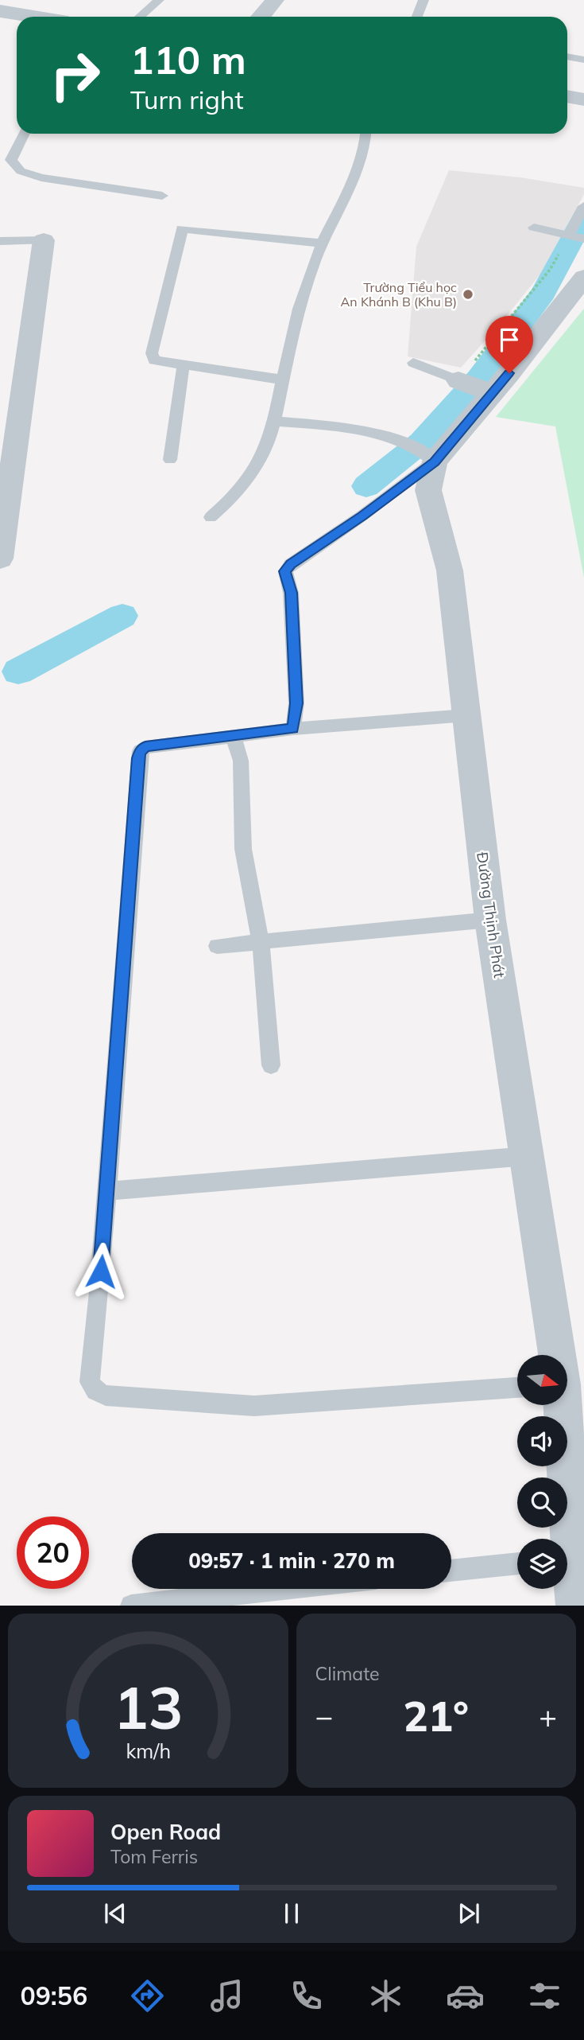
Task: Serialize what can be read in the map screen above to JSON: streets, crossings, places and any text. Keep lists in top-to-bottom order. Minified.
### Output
{"streets":{"street":["Đường Thịnh Phát"]},"places":["Trường Tiểu học An Khánh B (Khu B)"],"north":"right","page":{"turn":["110 m","Turn right"],"limit":"20","trip":"09:57 · 1 min · 270 m","tile":"Climate","heat":["−","21°","+"],"song":["Open Road","Tom Ferris"],"tabs":"09:56","gauge":["13","km/h"]}}
